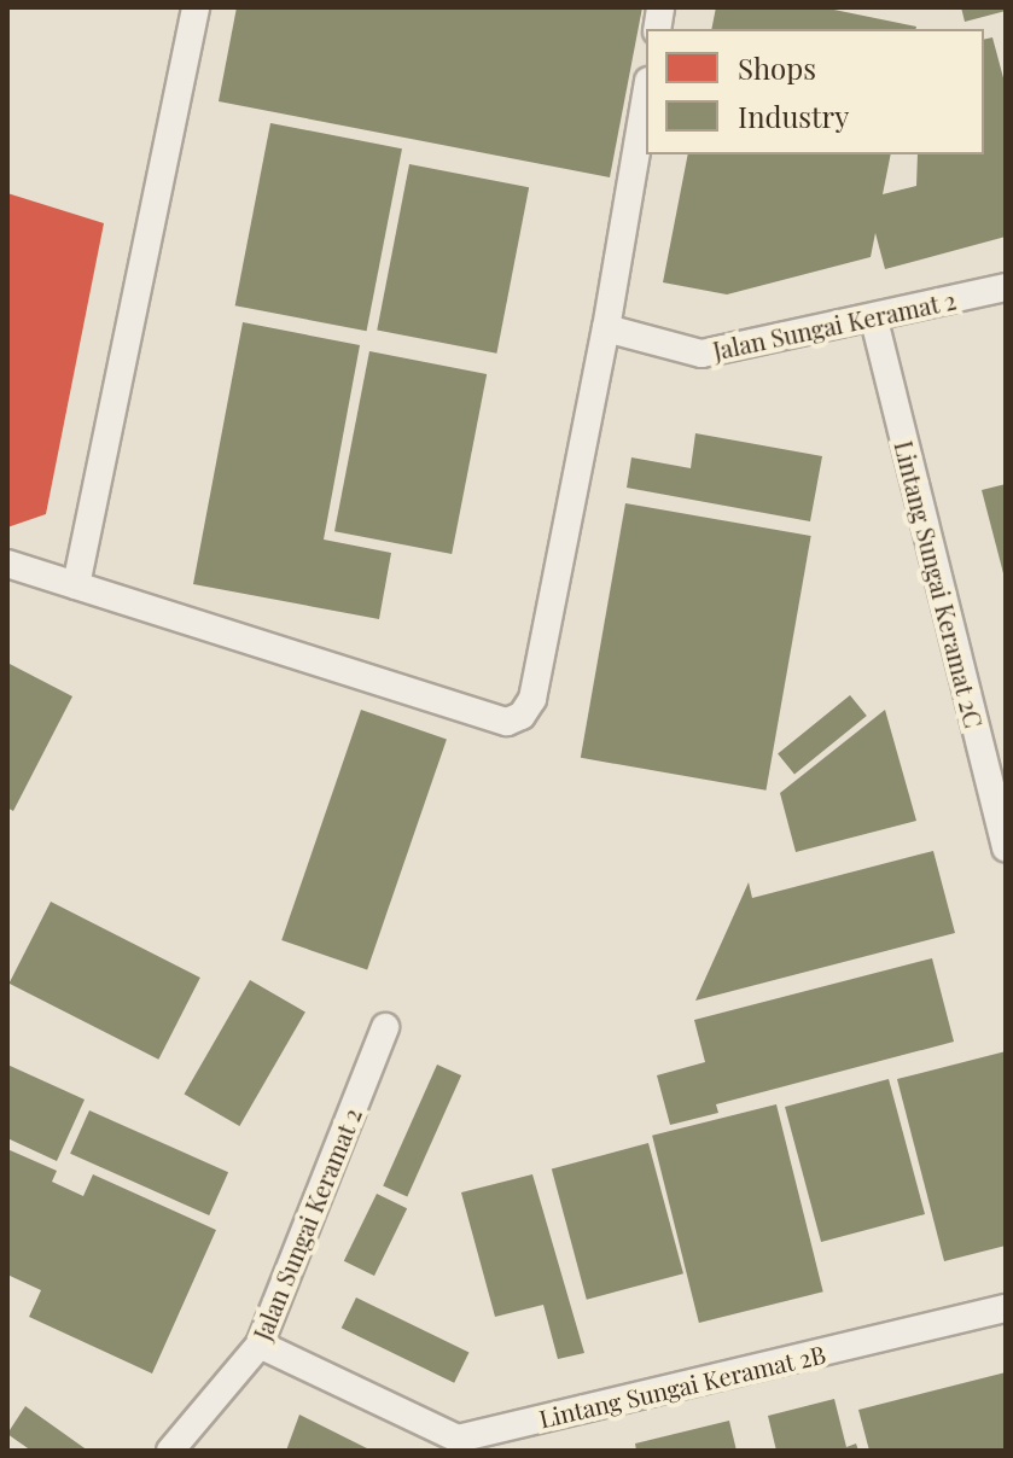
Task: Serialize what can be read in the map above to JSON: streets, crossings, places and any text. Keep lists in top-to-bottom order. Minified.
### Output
{"streets":{"street":["Jalan Sungai Keramat 2","Lintang Sungai Keramat 2C","Lintang Sungai Keramat 2B"]},"crossings":[["Jalan Sungai Keramat 2","Lintang Sungai Keramat 2C"],["Jalan Sungai Keramat 2","Lintang Sungai Keramat 2B"]],"legend":["Shops","Industry"]}
